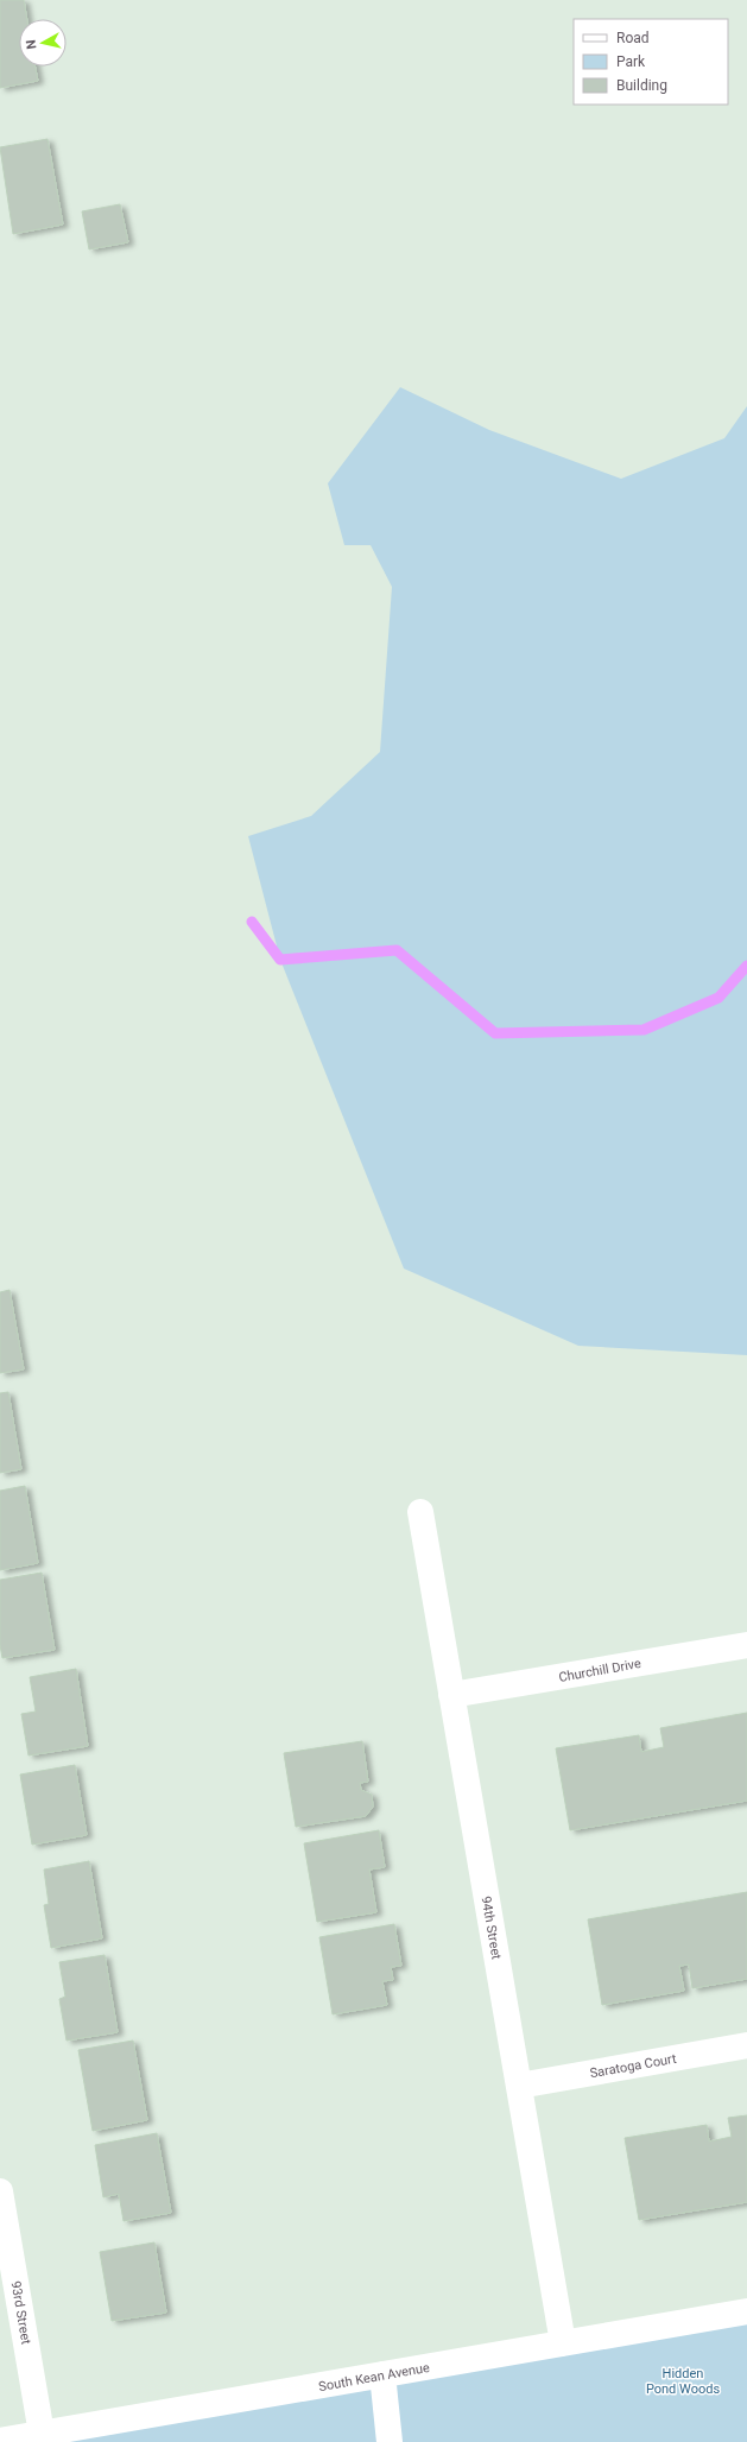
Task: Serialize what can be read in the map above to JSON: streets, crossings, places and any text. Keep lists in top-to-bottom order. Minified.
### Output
{"streets":{"street":["Churchill Drive","94th Street","Saratoga Court","93rd Street","South Kean Avenue"]},"crossings":[["Churchill Drive","94th Street"],["94th Street","Saratoga Court"],["94th Street","South Kean Avenue"],["93rd Street","South Kean Avenue"]],"parks":["Hidden Pond Woods"],"legend":["Road","Park","Building"],"north":"left"}
